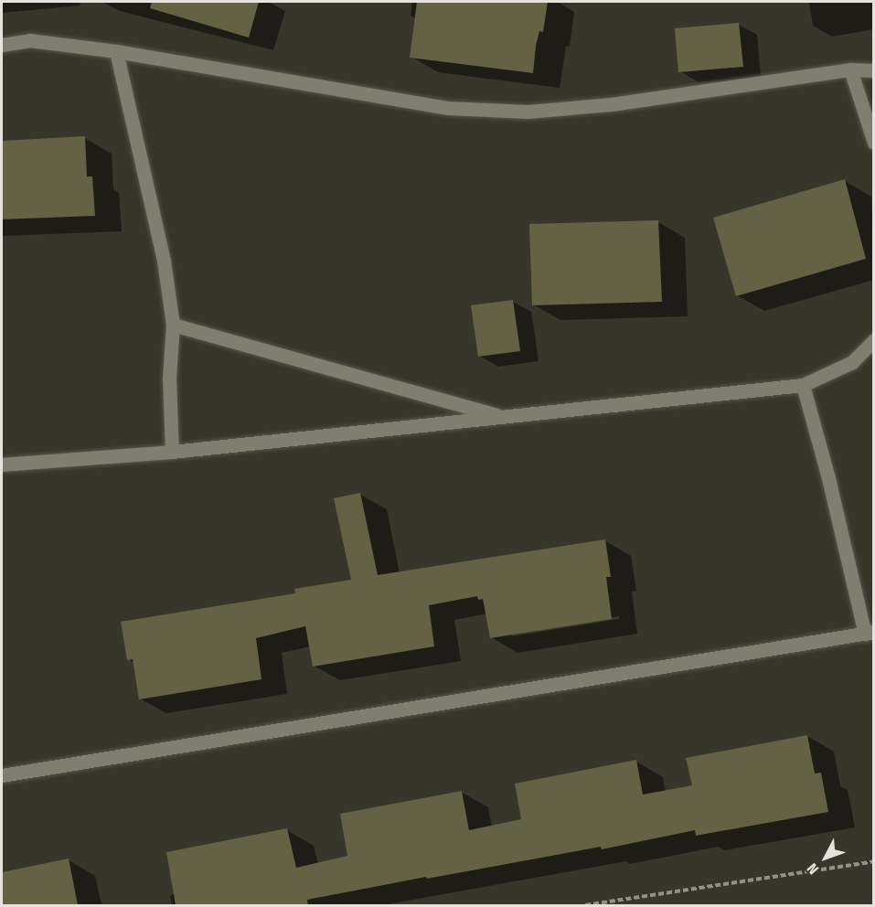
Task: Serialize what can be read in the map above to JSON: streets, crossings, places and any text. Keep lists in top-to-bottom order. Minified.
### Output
{"north":"bottom left"}
